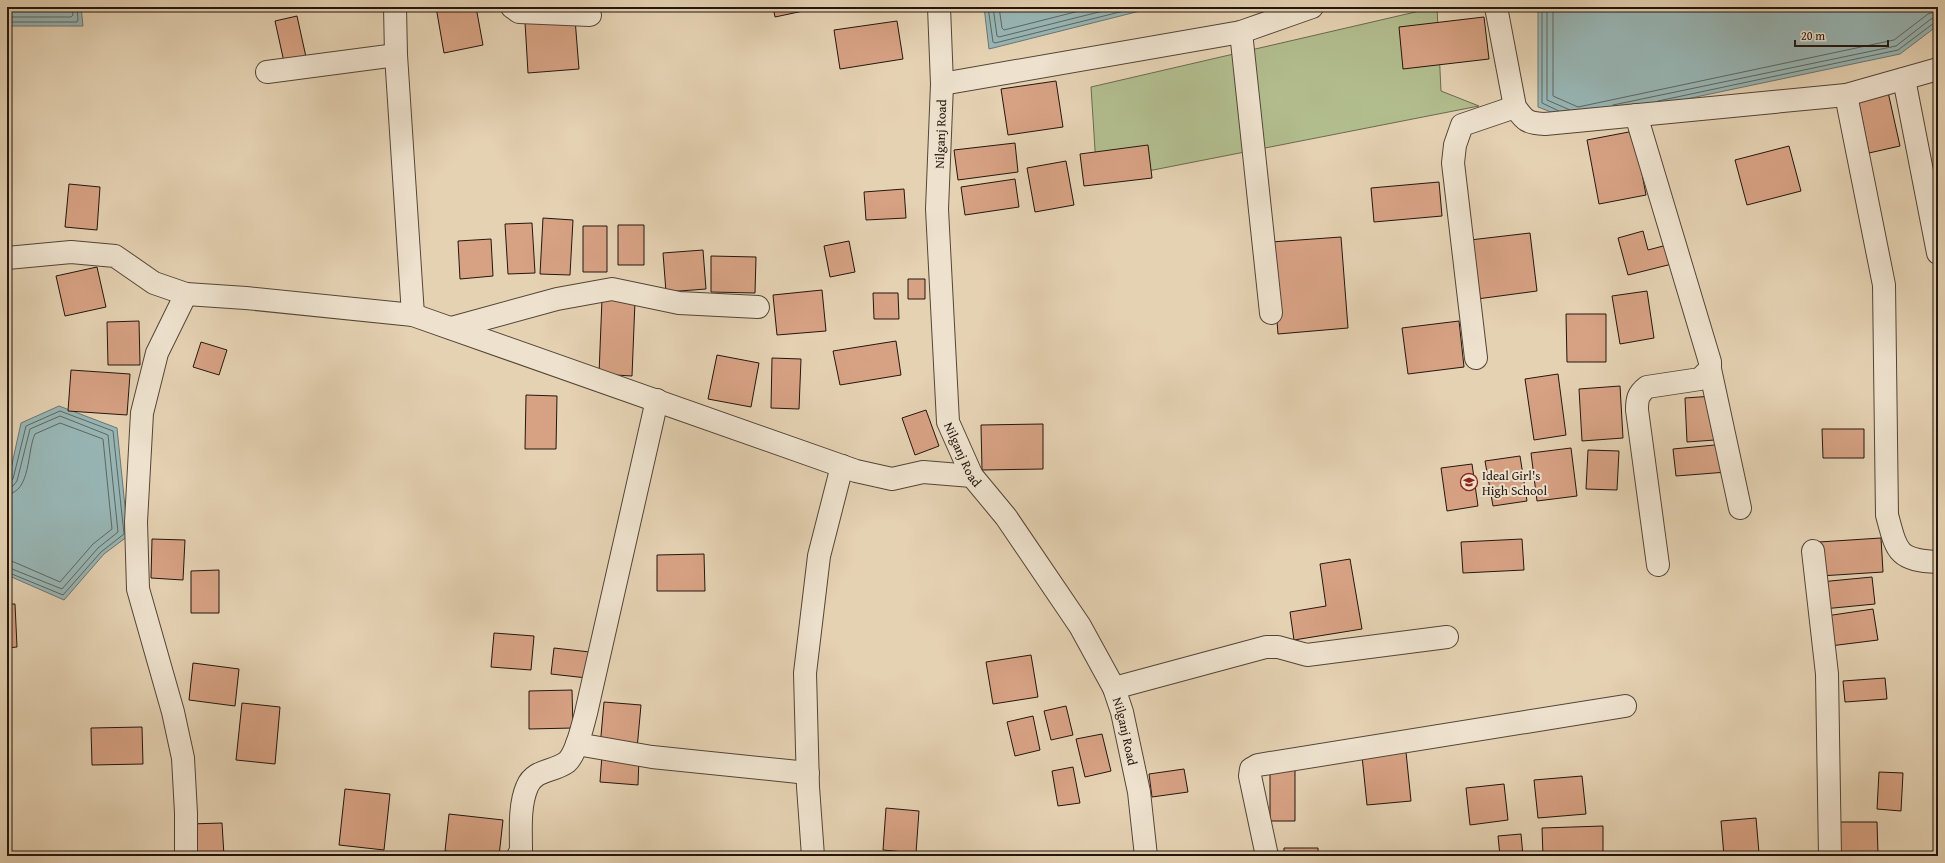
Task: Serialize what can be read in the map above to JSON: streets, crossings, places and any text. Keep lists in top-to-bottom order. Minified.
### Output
{"streets":{"street":["Nilganj Road"]},"places":{"school or university":["Ideal Girl's High School"]},"scale_bar":"20 m"}
